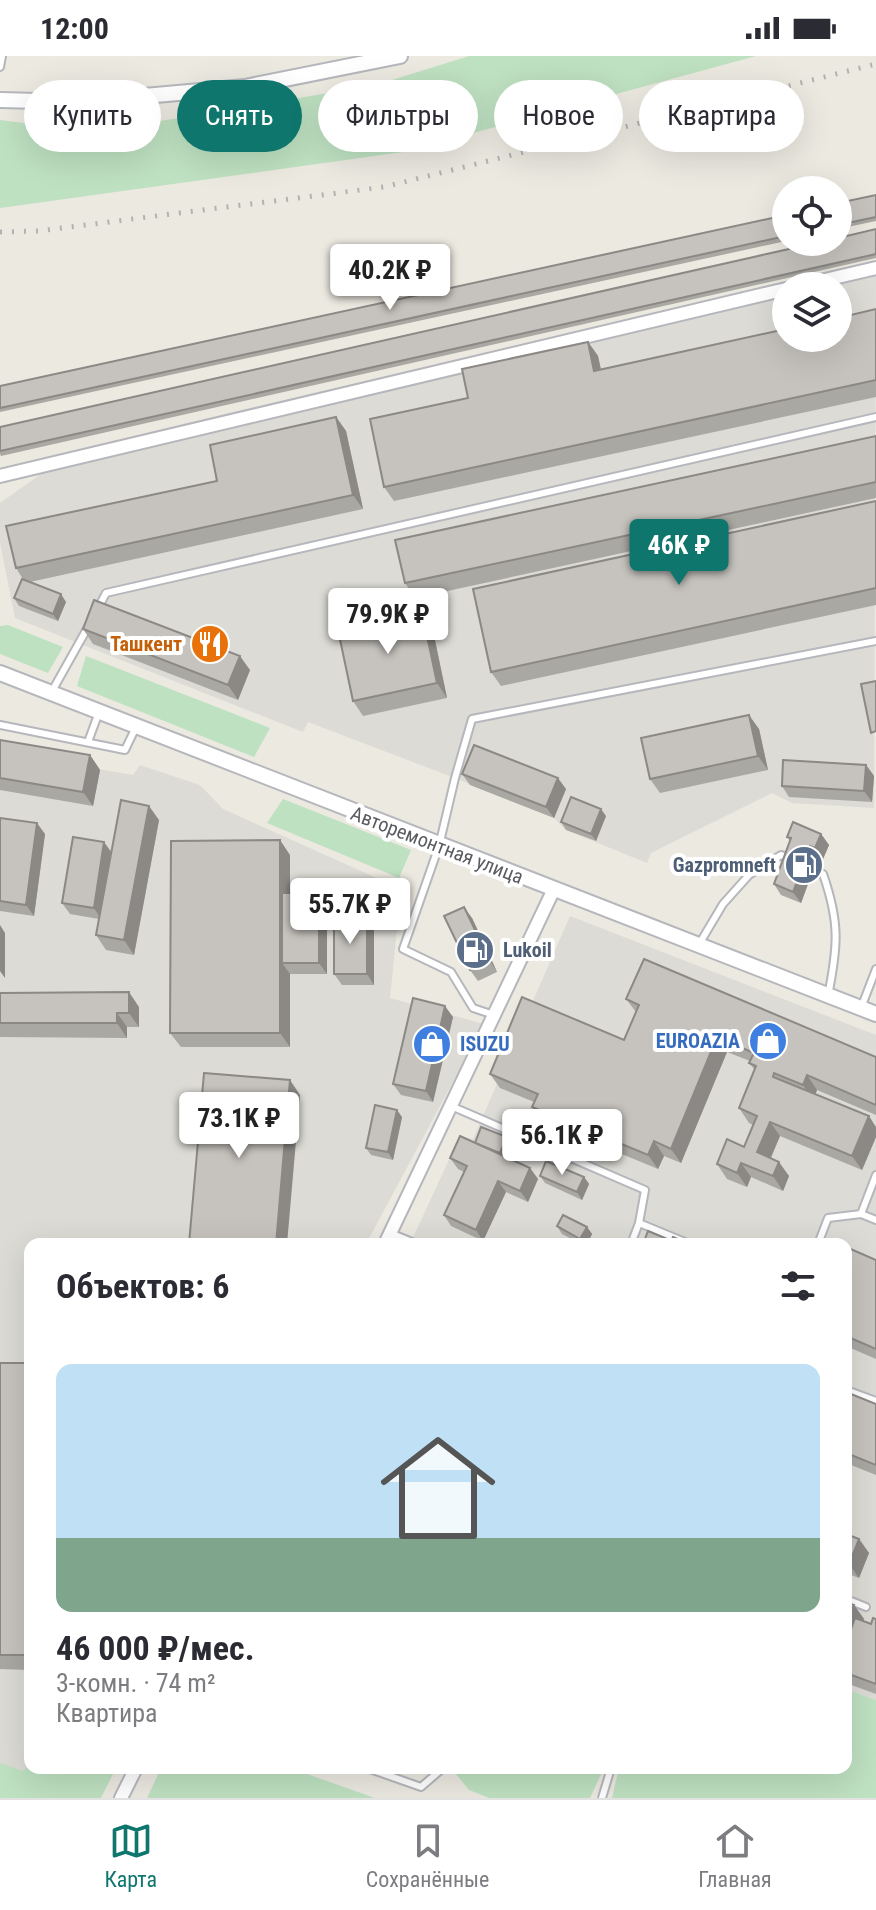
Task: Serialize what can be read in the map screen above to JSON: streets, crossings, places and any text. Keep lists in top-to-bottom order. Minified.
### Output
{"streets":{"street":["Авторемонтная улица"]},"places":{"restaurant":["Ташкент"],"fuel station":["Gazpromneft","Lukoil"],"shop":["EUROAZIA","ISUZU"]},"page":{"status":"12:00","chip":["Купить","Снять","Фильтры","Новое","Квартира"],"price":["40.2K ₽","46K ₽","79.9K ₽","55.7K ₽","73.1K ₽","56.1K ₽"],"heading":"Объектов: 6","list":[{"name":"46 000 ₽/мес.","note":"3-комн. · 74 m² · Квартира"}],"tabs":["Карта","Сохранённые","Главная"]}}
